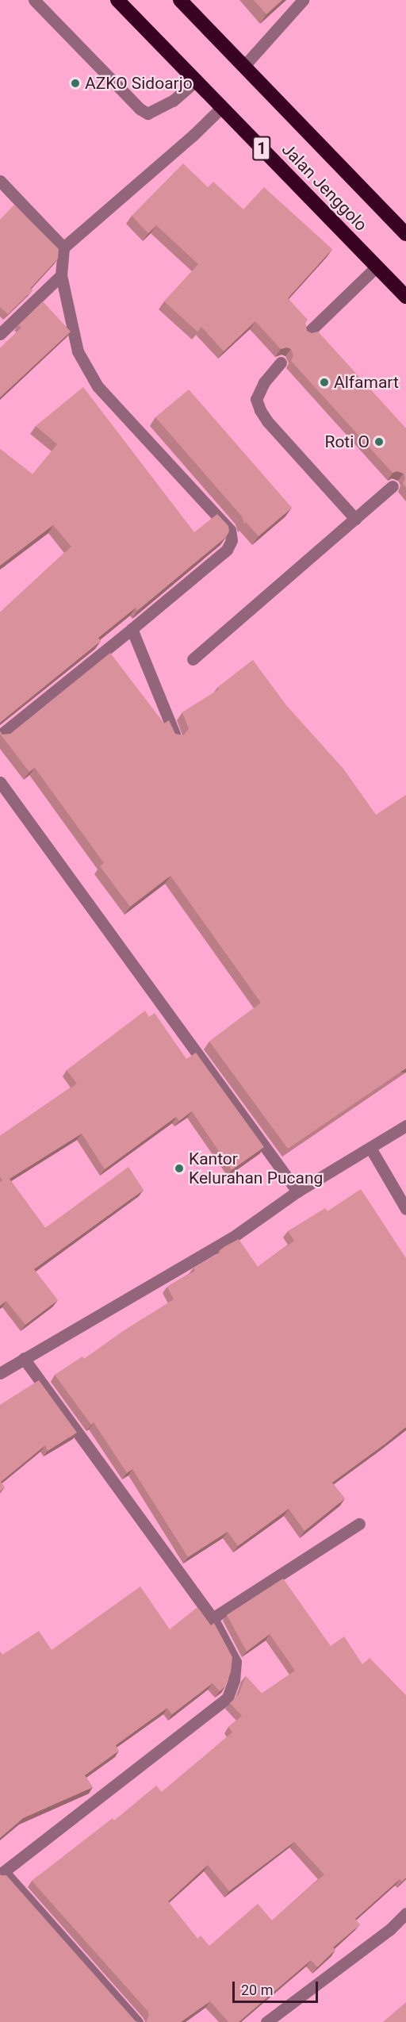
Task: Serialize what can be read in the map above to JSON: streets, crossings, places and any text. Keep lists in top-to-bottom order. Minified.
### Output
{"streets":{"highway":["1","Jalan Jenggolo"]},"places":["AZKO Sidoarjo","Alfamart","Roti O","Kantor Kelurahan Pucang"],"scale_bar":"20 m"}
